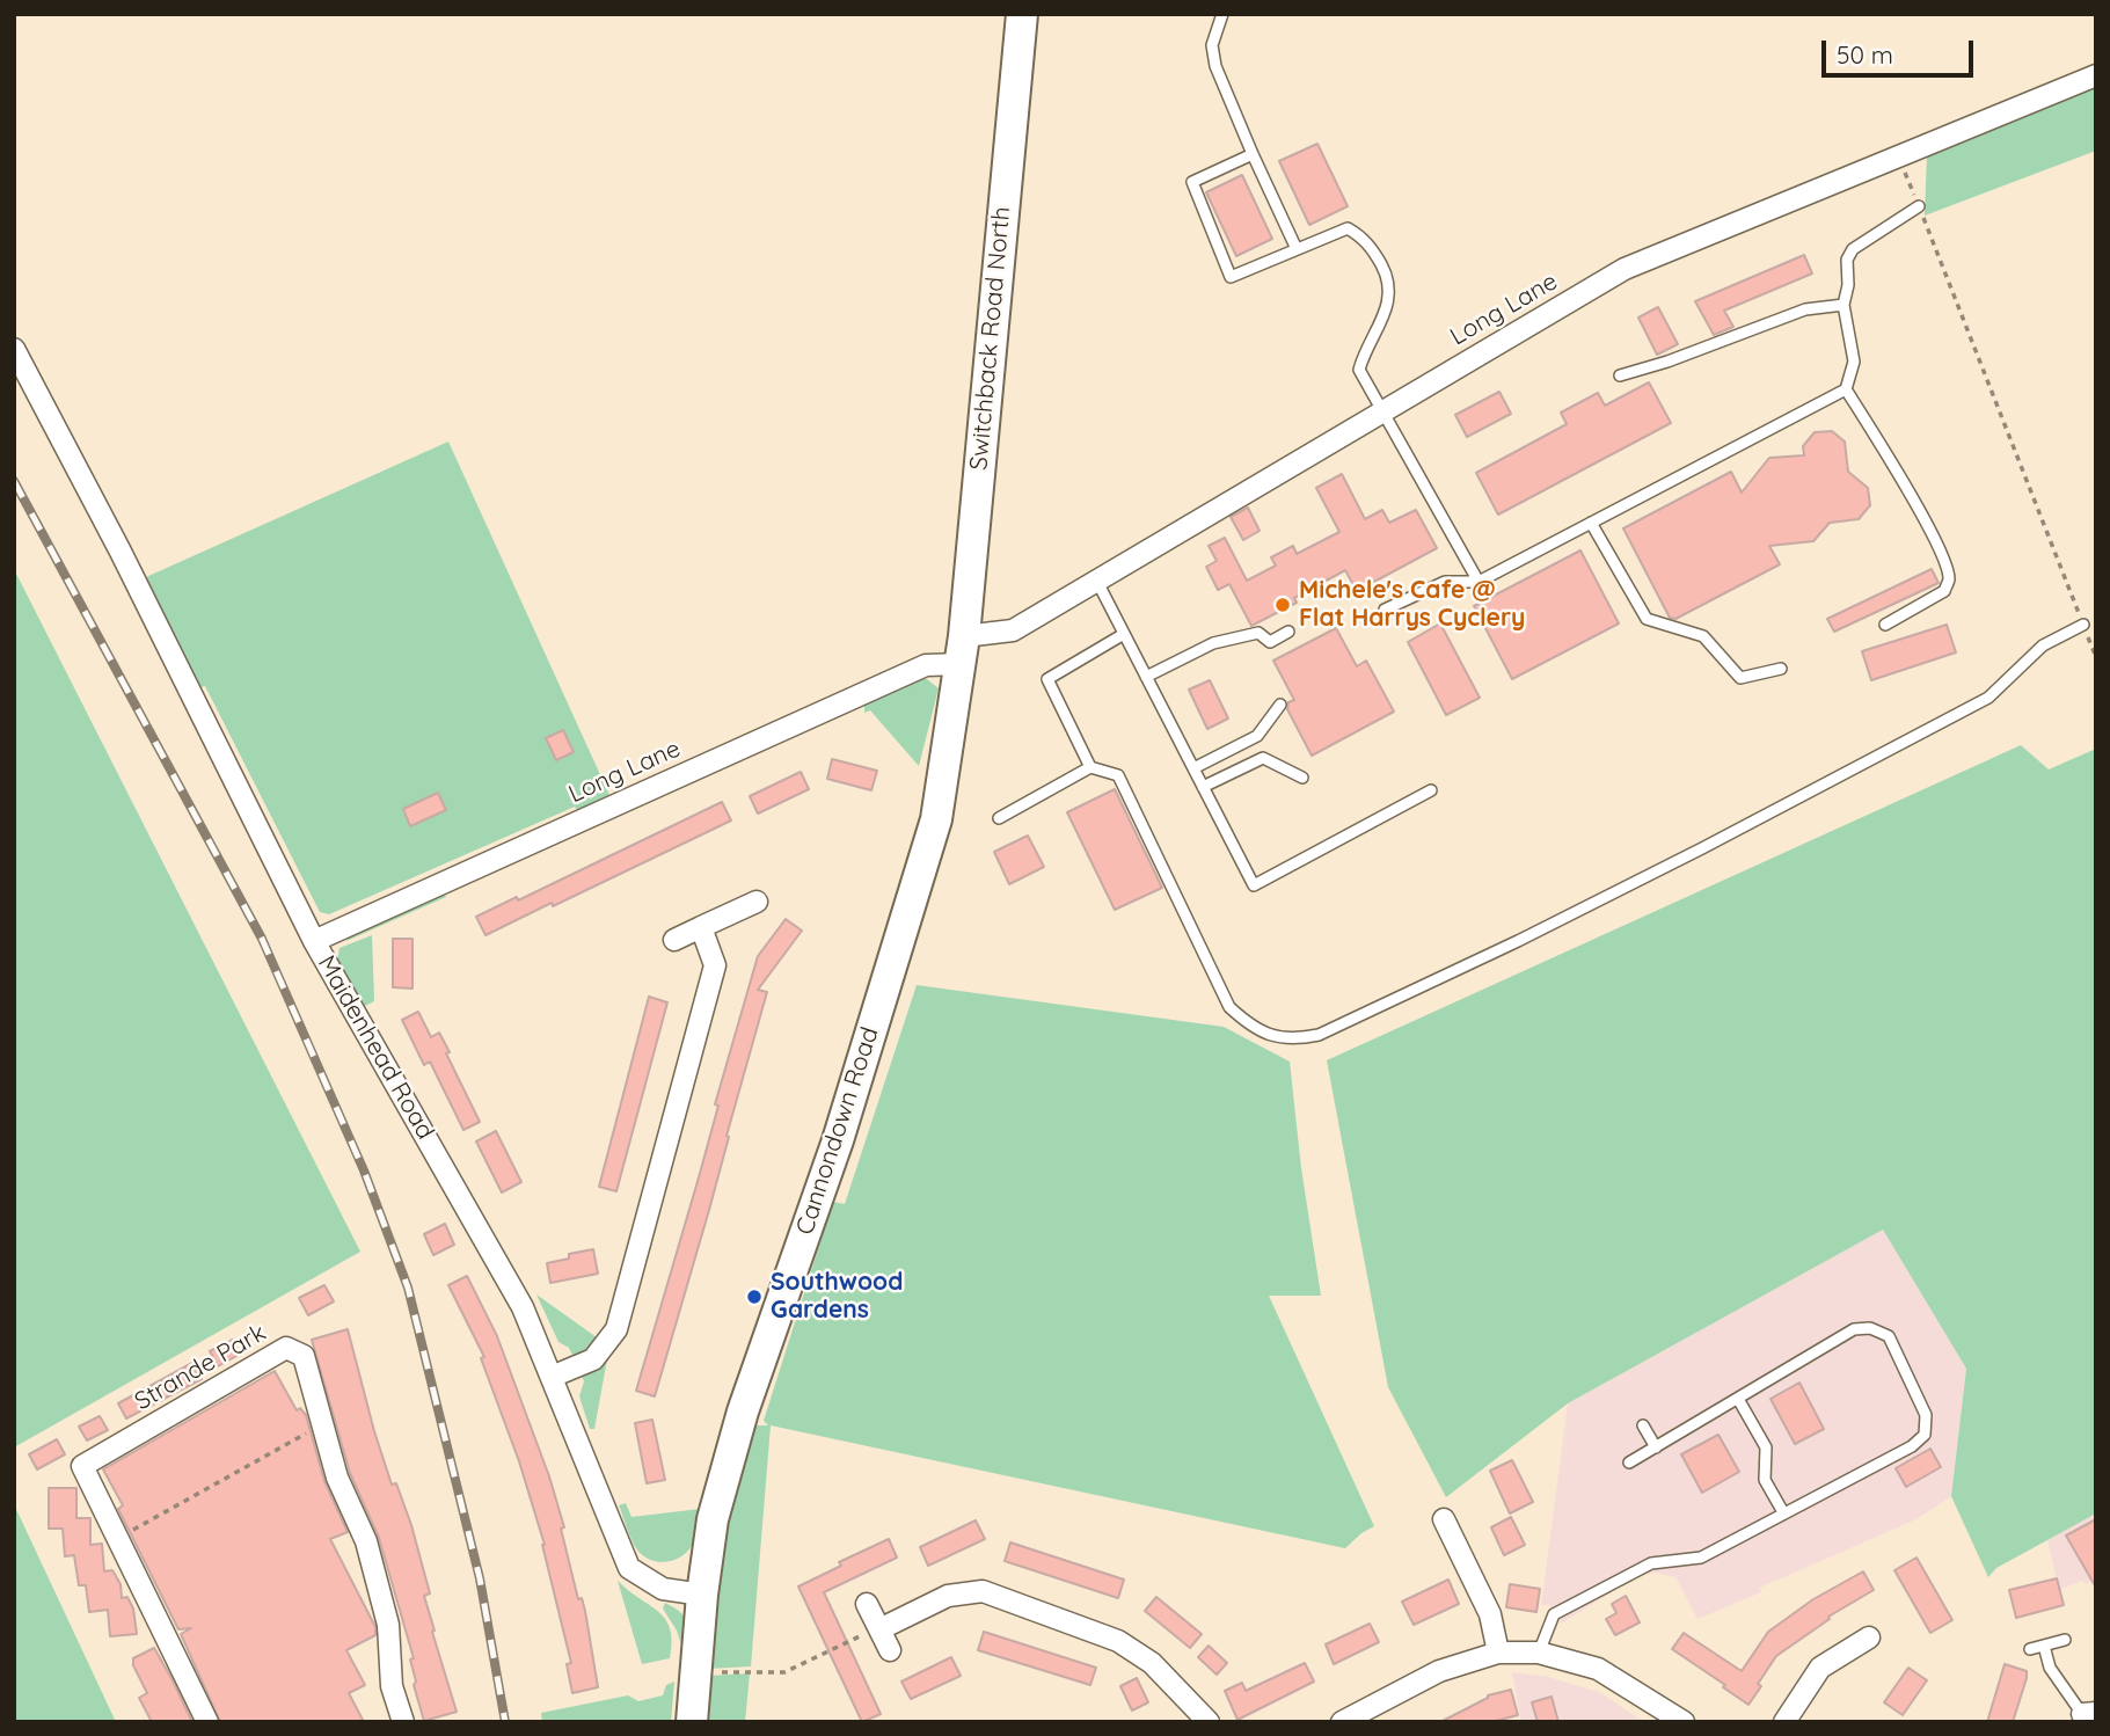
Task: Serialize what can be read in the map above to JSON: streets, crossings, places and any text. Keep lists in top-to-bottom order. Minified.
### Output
{"streets":{"main road":["Switchback Road North","Cannondown Road"],"street":["Long Lane","Maidenhead Road","Strande Park"]},"crossings":[["Long Lane","Switchback Road North"],["Long Lane","Maidenhead Road"],["Long Lane","Cannondown Road"],["Switchback Road North","Cannondown Road"],["Maidenhead Road","Cannondown Road"]],"places":["Michele's Cafe @ Flat Harrys Cyclery","Southwood Gardens"],"scale_bar":"50 m"}
